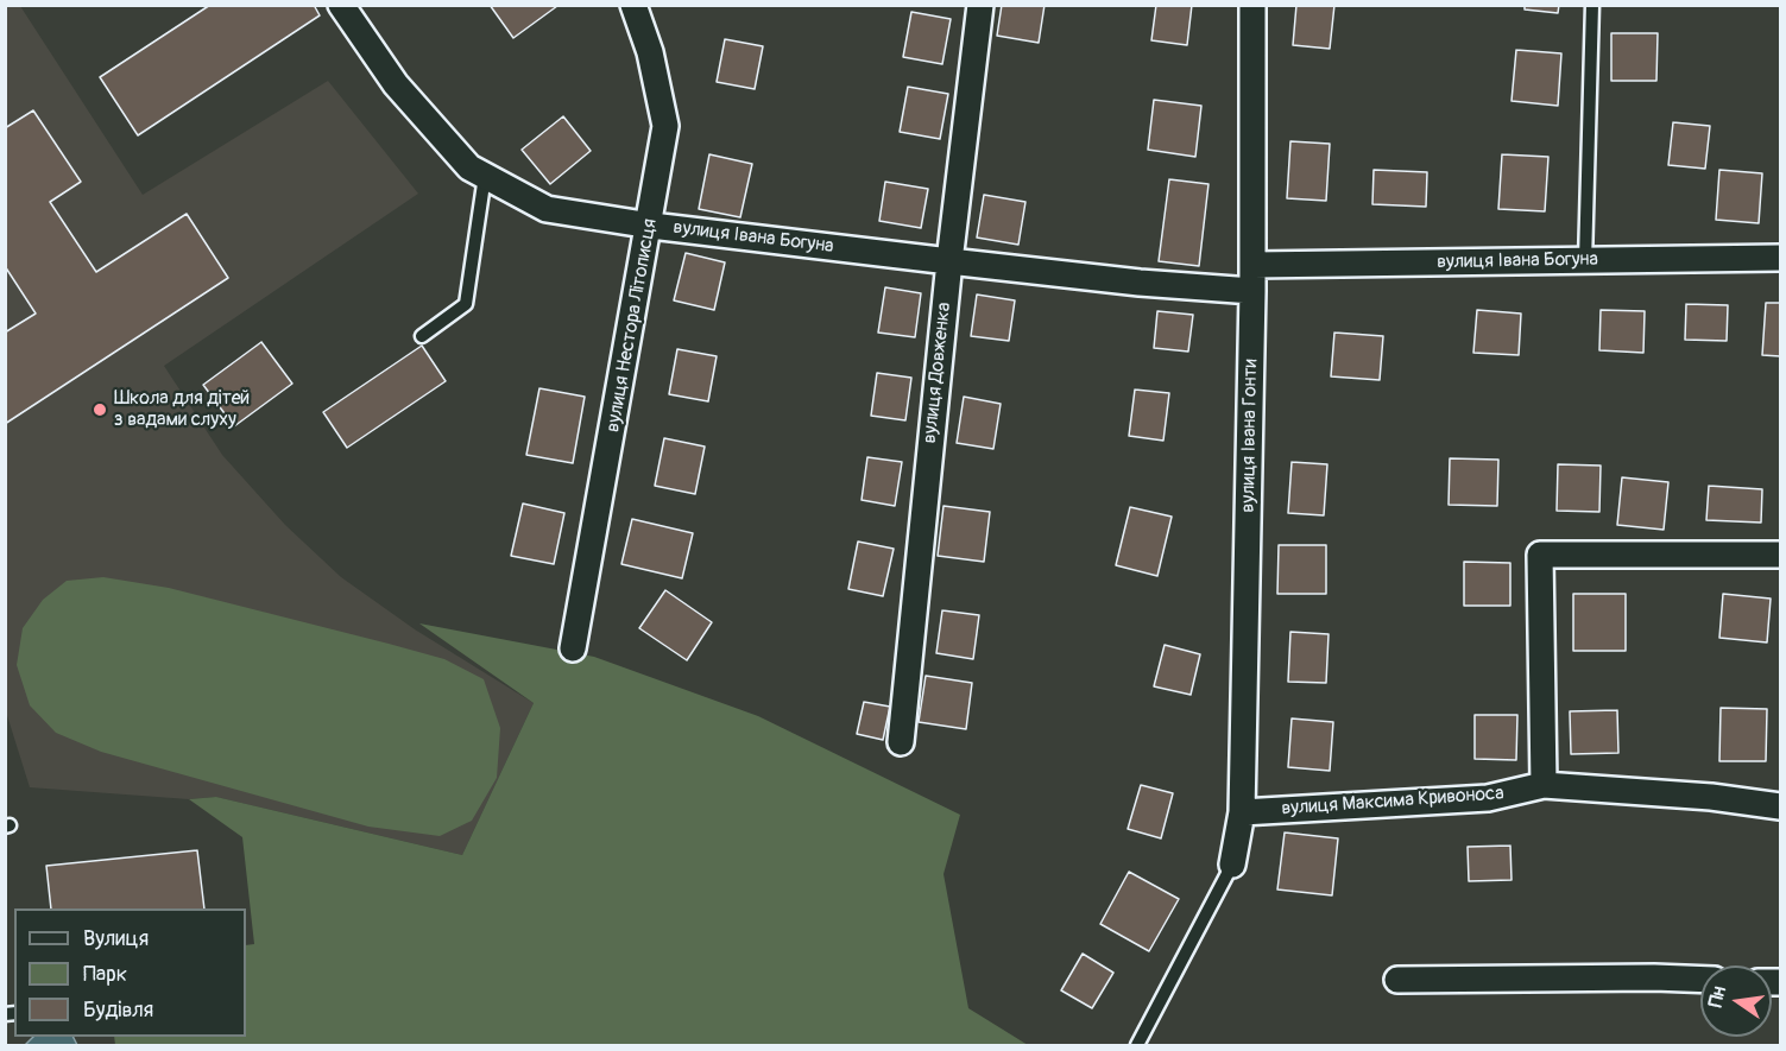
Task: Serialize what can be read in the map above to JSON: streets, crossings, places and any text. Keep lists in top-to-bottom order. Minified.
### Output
{"streets":{"street":["вулиця Івана Богуна","вулиця Нестора Літописця","вулиця Довженка","вулиця Івана Гонти","вулиця Максима Кривоноса"]},"crossings":[["вулиця Івана Богуна","вулиця Нестора Літописця"],["вулиця Івана Богуна","вулиця Довженка"],["вулиця Івана Богуна","вулиця Івана Гонти"],["вулиця Івана Гонти","вулиця Максима Кривоноса"]],"places":["Школа для дітей з вадами слуху"],"legend":["Вулиця","Парк","Будівля"],"north":"left"}
